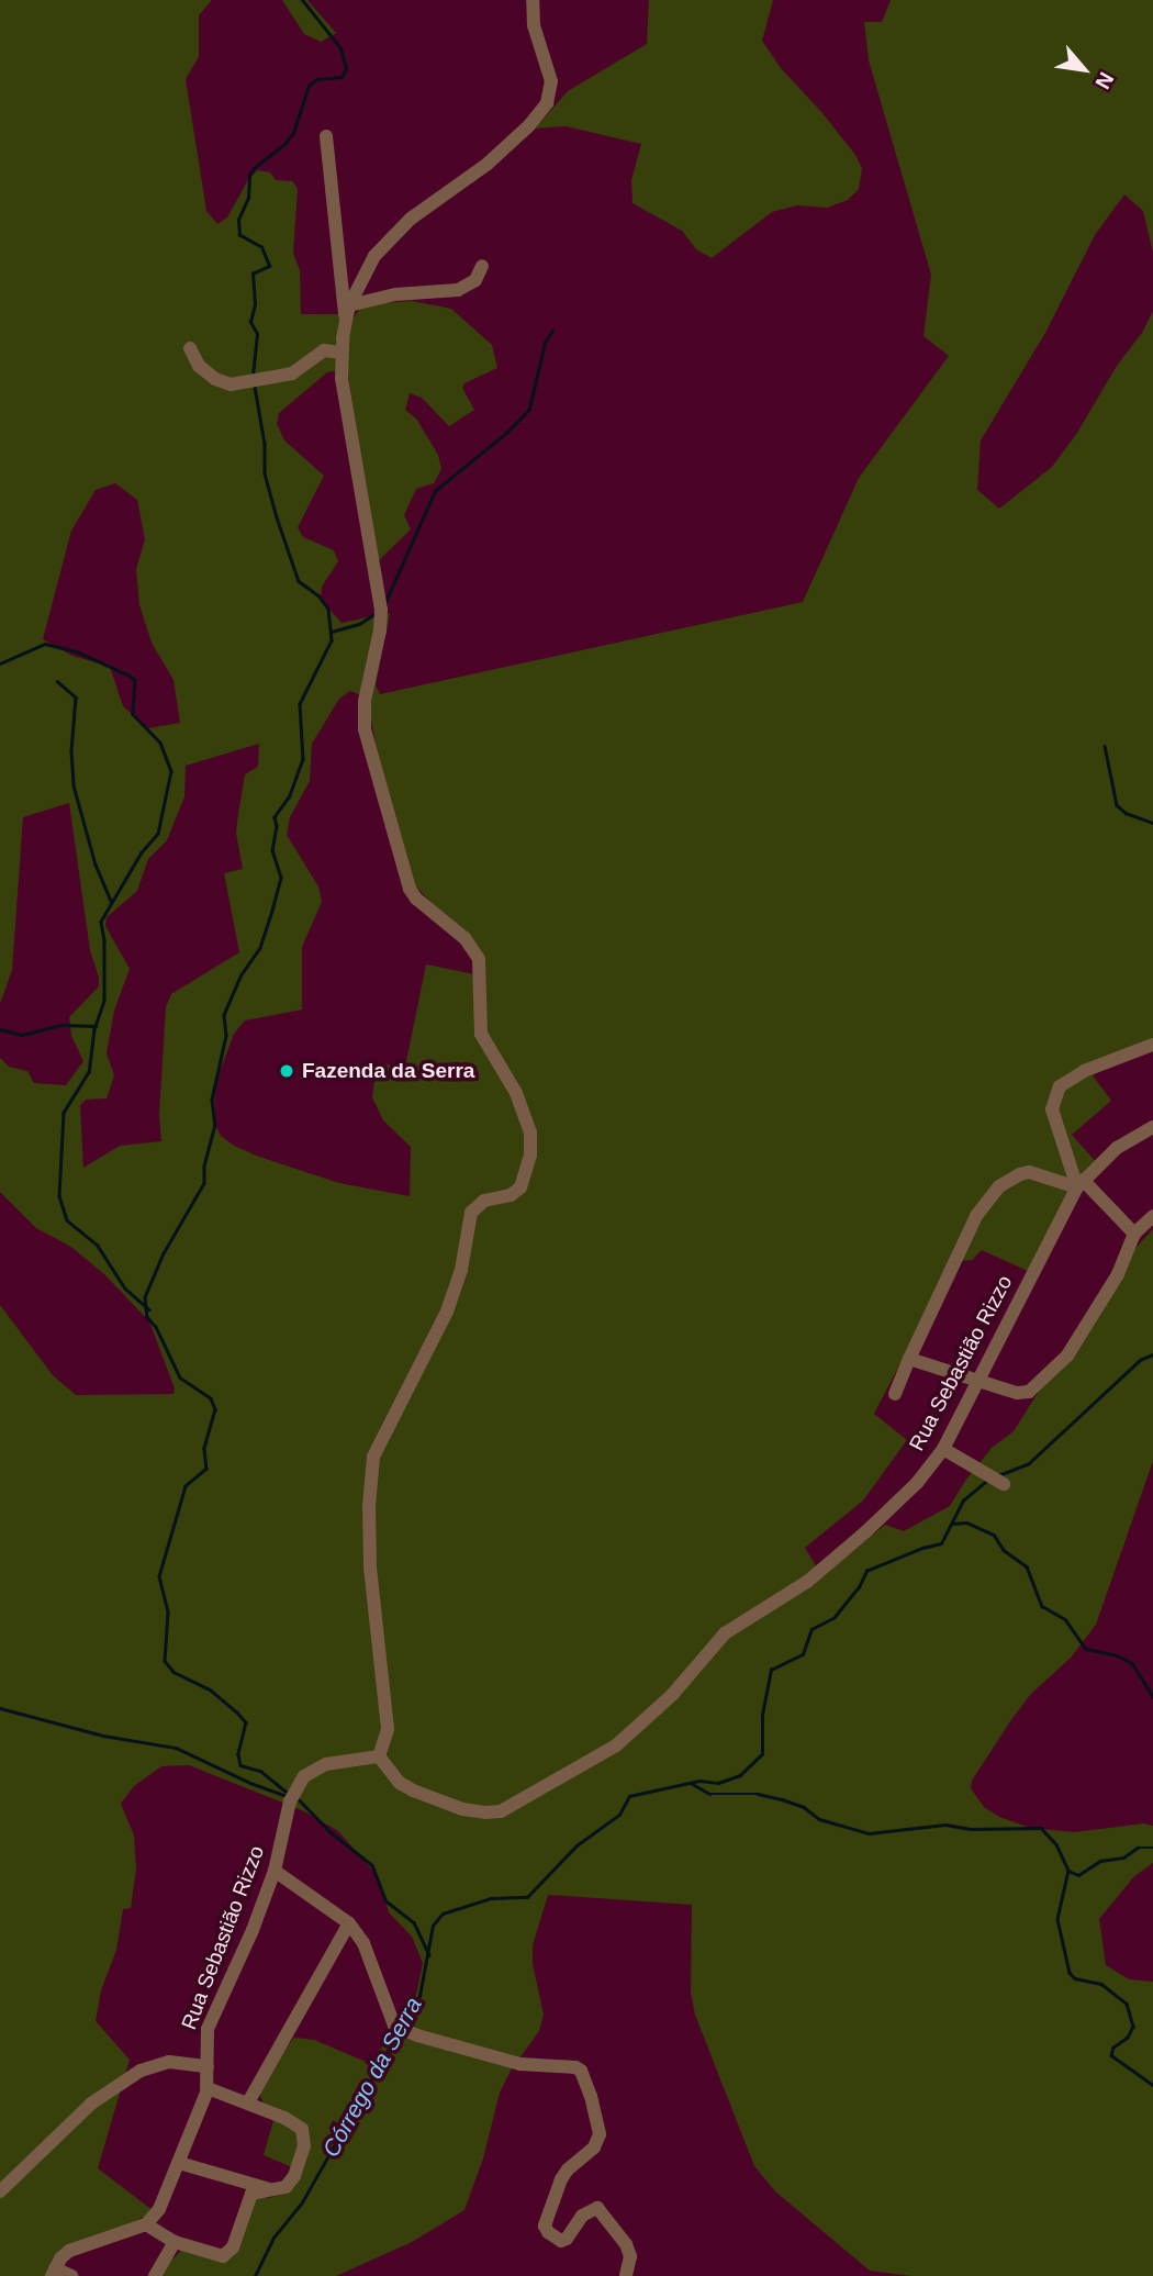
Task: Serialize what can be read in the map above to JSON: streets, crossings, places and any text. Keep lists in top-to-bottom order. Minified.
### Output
{"streets":{"street":["Rua Sebastião Rizzo"]},"water":["Córrego da Serra"],"places":["Fazenda da Serra"],"north":"bottom right"}
